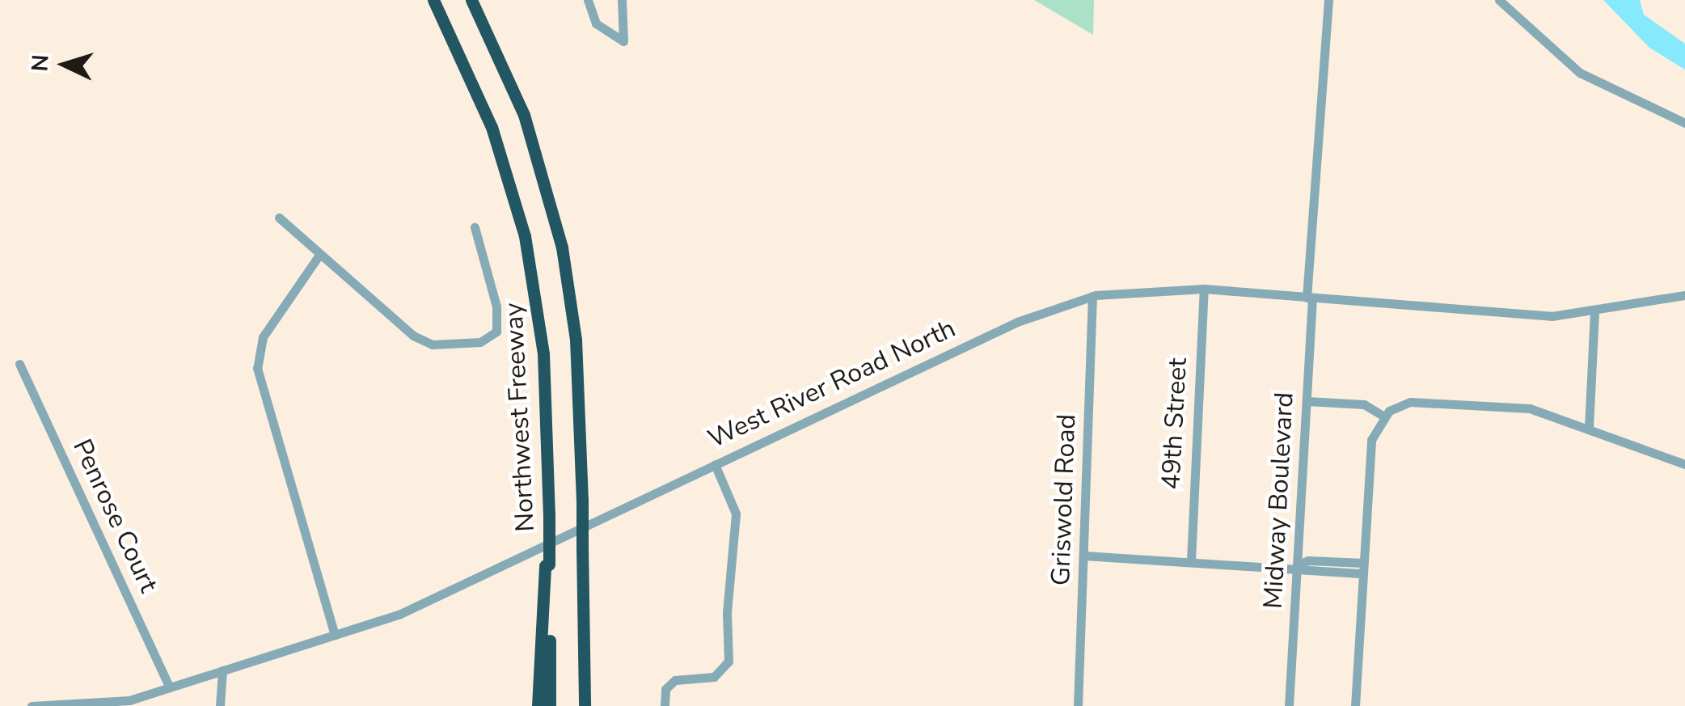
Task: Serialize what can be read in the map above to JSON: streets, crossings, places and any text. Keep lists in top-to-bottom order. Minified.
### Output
{"streets":{"highway":["Northwest Freeway"],"street":["West River Road North","49th Street","Griswold Road","Midway Boulevard","Penrose Court"]},"crossings":[["West River Road North","49th Street"],["West River Road North","Griswold Road"],["West River Road North","Midway Boulevard"],["West River Road North","Penrose Court"]],"north":"left"}
